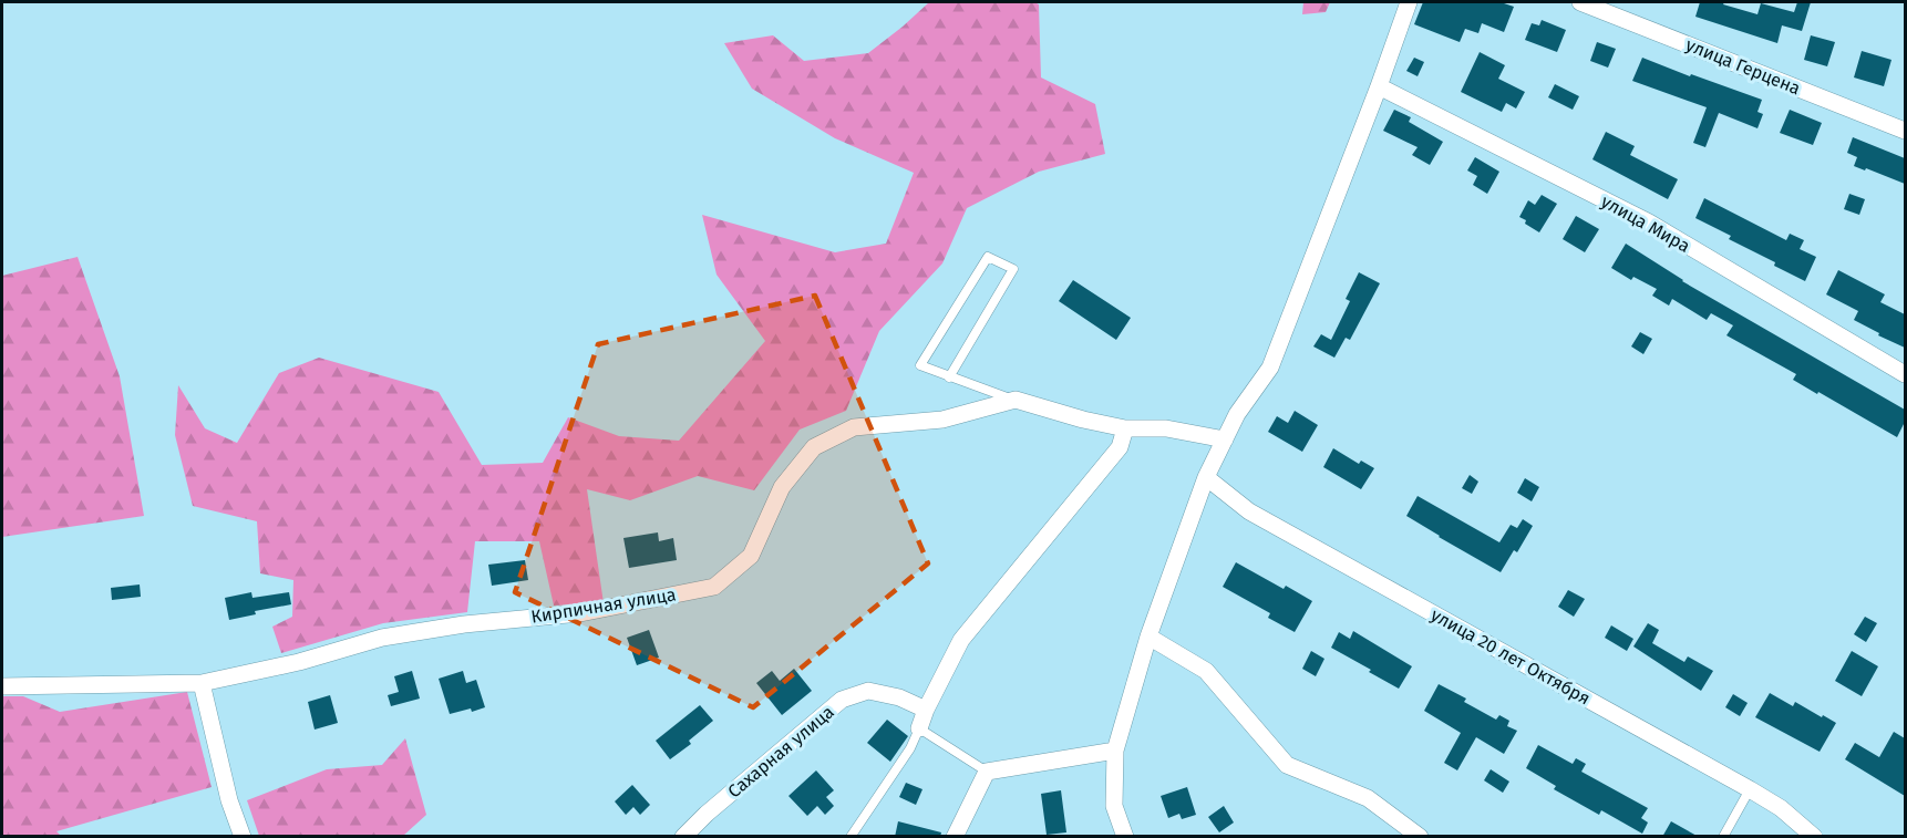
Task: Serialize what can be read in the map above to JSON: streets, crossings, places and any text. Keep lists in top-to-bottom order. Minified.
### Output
{"streets":{"street":["улица Герцена","улица Мира","Кирпичная улица","улица 20 лет Октября","Сахарная улица"]}}
